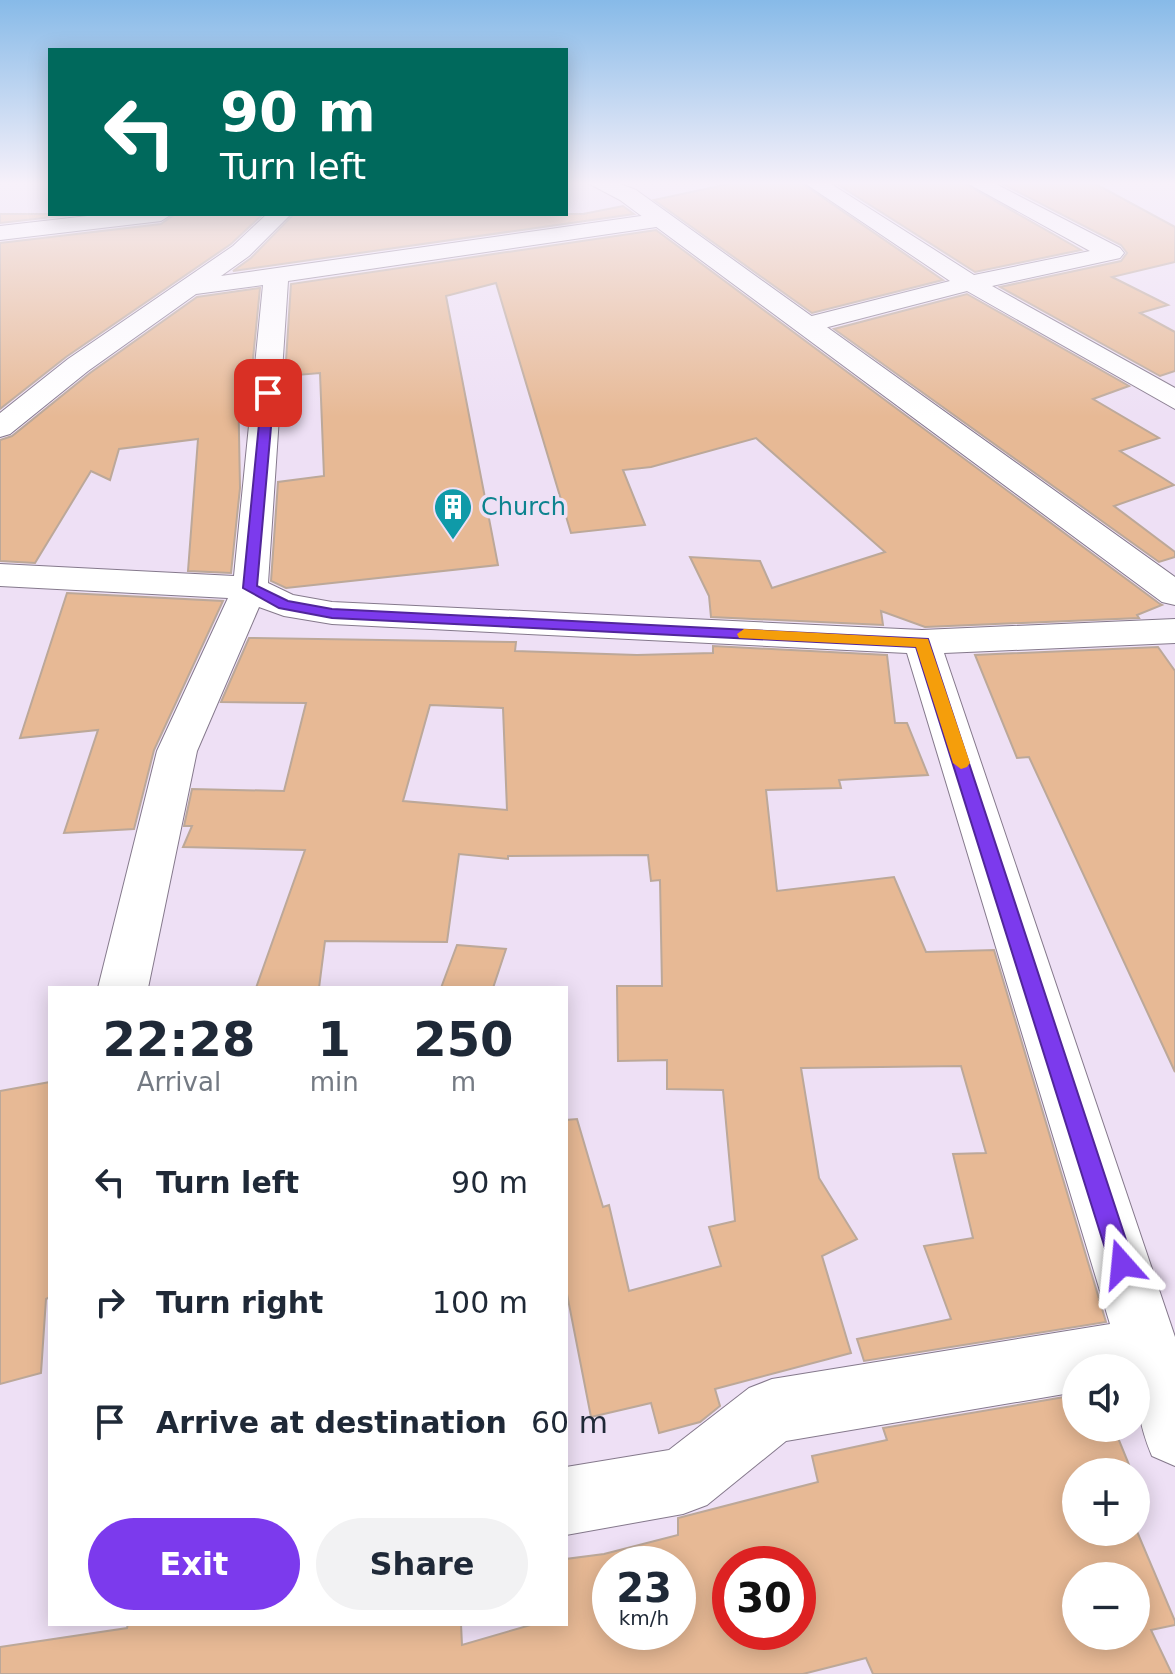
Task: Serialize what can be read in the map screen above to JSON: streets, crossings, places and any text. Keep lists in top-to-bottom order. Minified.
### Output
{"places":{"building":["Church"]},"page":{"turn":["90 m","Turn left"],"eta":["22:28","Arrival","1","min","250","m"],"list":[{"name":"Turn left","value":"90 m"},{"name":"Turn right","value":"100 m"},{"name":"Arrive at destination","value":"60 m"}],"map_buttons":["+","−"],"buttons":["Exit","Share"],"speed":"23 km/h","limit":"30"}}
